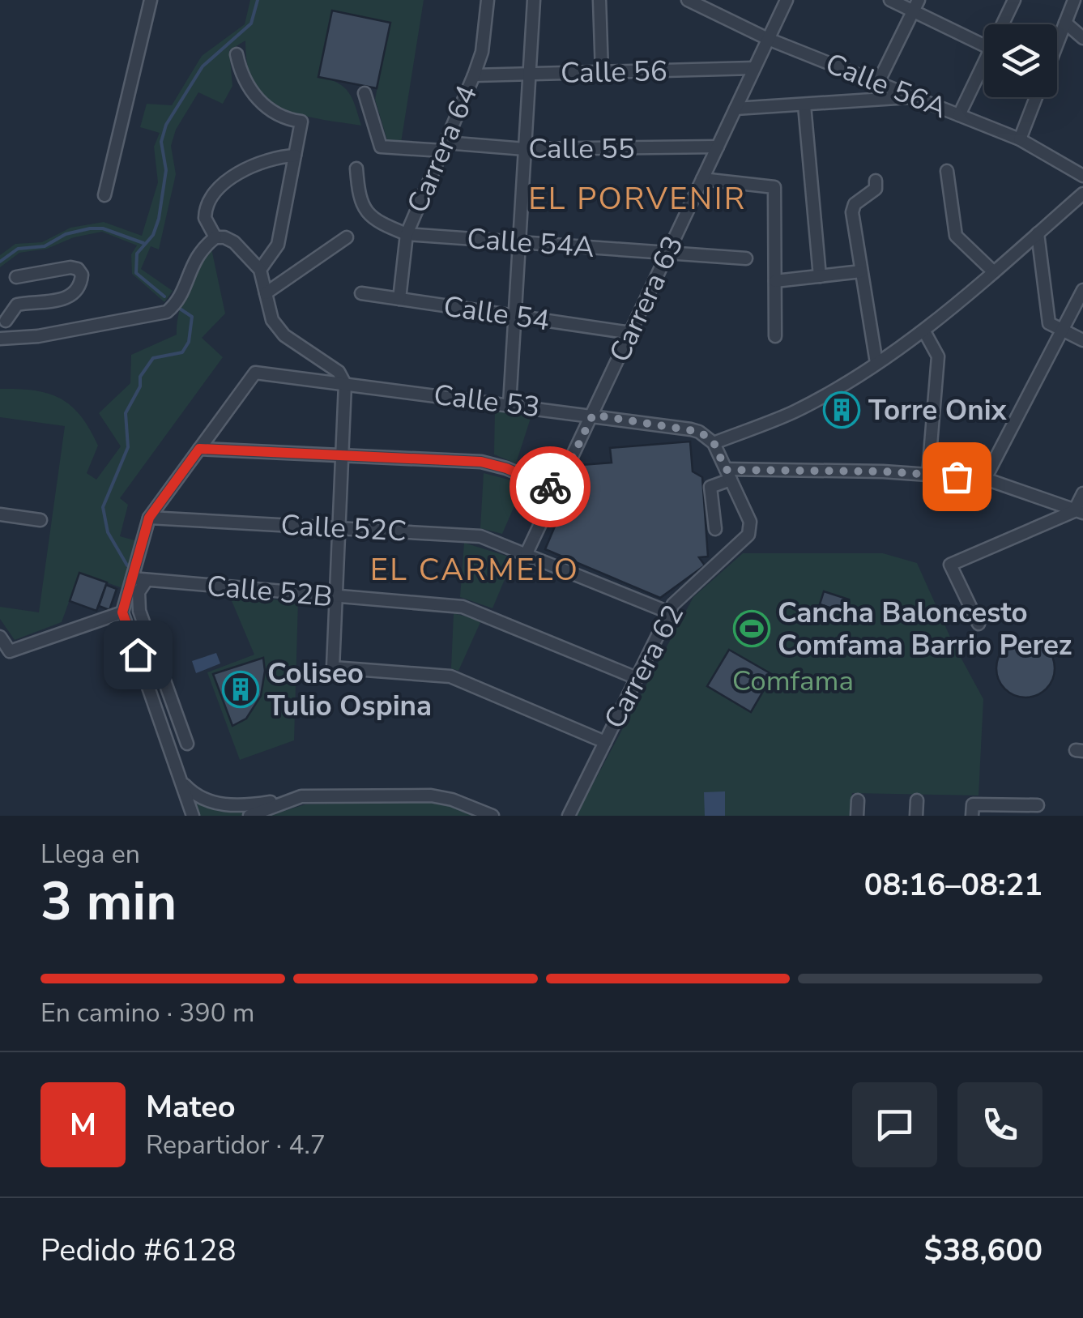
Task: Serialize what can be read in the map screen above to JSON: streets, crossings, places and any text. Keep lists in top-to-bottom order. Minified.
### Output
{"streets":{"street":["Calle 56","Calle 56A","Calle 55","Carrera 64","Calle 54A","Carrera 63","Calle 54","Calle 53","Calle 52C","Calle 52B","Carrera 62"]},"crossings":[["Calle 56","Carrera 64"],["Calle 56","Carrera 63"],["Calle 56A","Carrera 63"],["Calle 55","Carrera 64"],["Calle 55","Carrera 63"],["Carrera 64","Calle 54A"],["Carrera 64","Calle 54"],["Calle 54A","Carrera 63"],["Carrera 63","Calle 54"],["Carrera 63","Calle 53"],["Carrera 63","Calle 52C"],["Calle 52C","Carrera 62"],["Calle 52B","Carrera 62"]],"districts":["EL PORVENIR","EL CARMELO"],"parks":["Comfama"],"places":{"building":["Torre Onix","Coliseo Tulio Ospina"],"sports":["Cancha Baloncesto Comfama Barrio Perez"]},"page":{"heading":["3 min","Llega en","08:16–08:21"],"panel":["Mateo","Repartidor · 4.7","Pedido #6128","$38,600"],"bar":"En camino · 390 m","round":"M"}}
